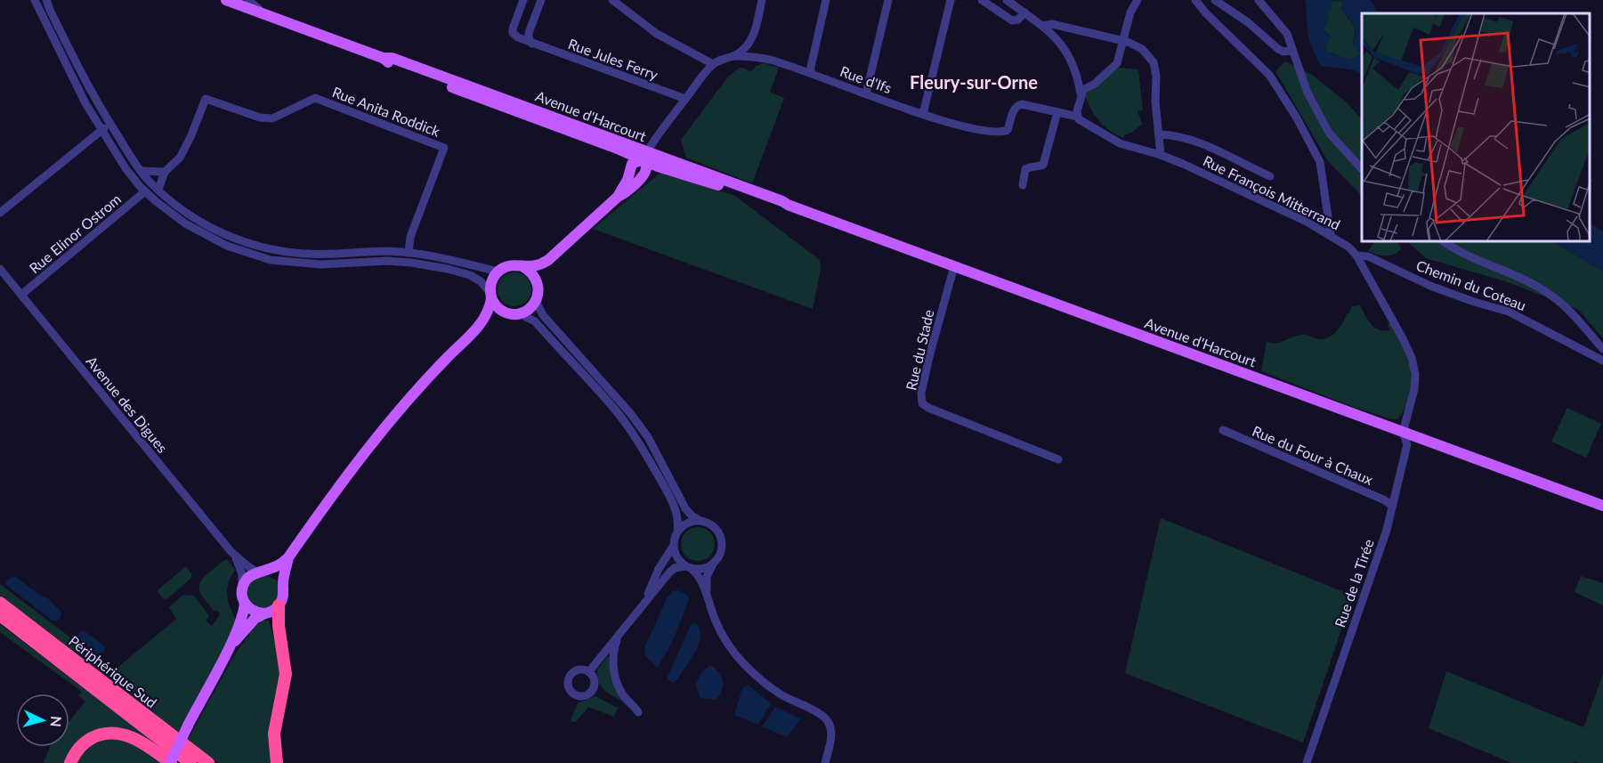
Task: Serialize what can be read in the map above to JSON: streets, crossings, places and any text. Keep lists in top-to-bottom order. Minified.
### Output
{"streets":{"highway":["Périphérique Sud"],"main road":["Avenue d'Harcourt"],"street":["Rue Jules Ferry","Rue d'Ifs","Rue Anita Roddick","Rue François Mitterrand","Rue Elinor Ostrom","Chemin du Coteau","Rue du Stade","Avenue des Digues","Rue du Four à Chaux","Rue de la Tirée"]},"crossings":[["Avenue d'Harcourt","Rue François Mitterrand"],["Avenue d'Harcourt","Rue du Stade"],["Avenue d'Harcourt","Rue de la Tirée"],["Rue François Mitterrand","Chemin du Coteau"],["Rue François Mitterrand","Rue de la Tirée"],["Rue Elinor Ostrom","Avenue des Digues"],["Rue du Four à Chaux","Rue de la Tirée"]],"districts":["Fleury-sur-Orne"],"north":"right"}
